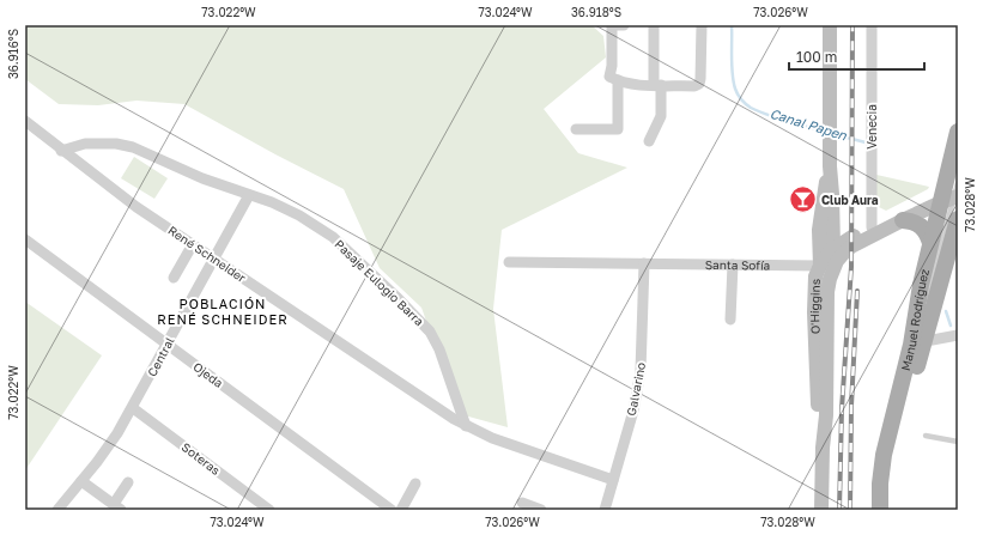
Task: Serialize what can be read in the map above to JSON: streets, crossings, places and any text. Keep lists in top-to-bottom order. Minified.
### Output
{"streets":{"main road":["Santa Sofía","O'Higgins","Manuel Rodríguez"],"street":["Venecia","René Schneider","Pasaje Eulogio Barra","Central","Ojeda","Galvarino","Soteras"]},"crossings":[["Venecia","Santa Sofía"],["René Schneider","Pasaje Eulogio Barra"],["René Schneider","Central"],["Santa Sofía","O'Higgins"],["Santa Sofía","Manuel Rodríguez"],["Santa Sofía","Galvarino"],["Pasaje Eulogio Barra","Central"],["Central","Ojeda"],["Central","Soteras"]],"districts":["POBLACIÓN RENÉ SCHNEIDER"],"water":["Canal Papen"],"places":{"bar":["Club Aura"]},"scale_bar":"100 m","coordinates":["73.022°W","73.024°W","36.918°S","73.026°W","36.916°S","73.028°W"]}
